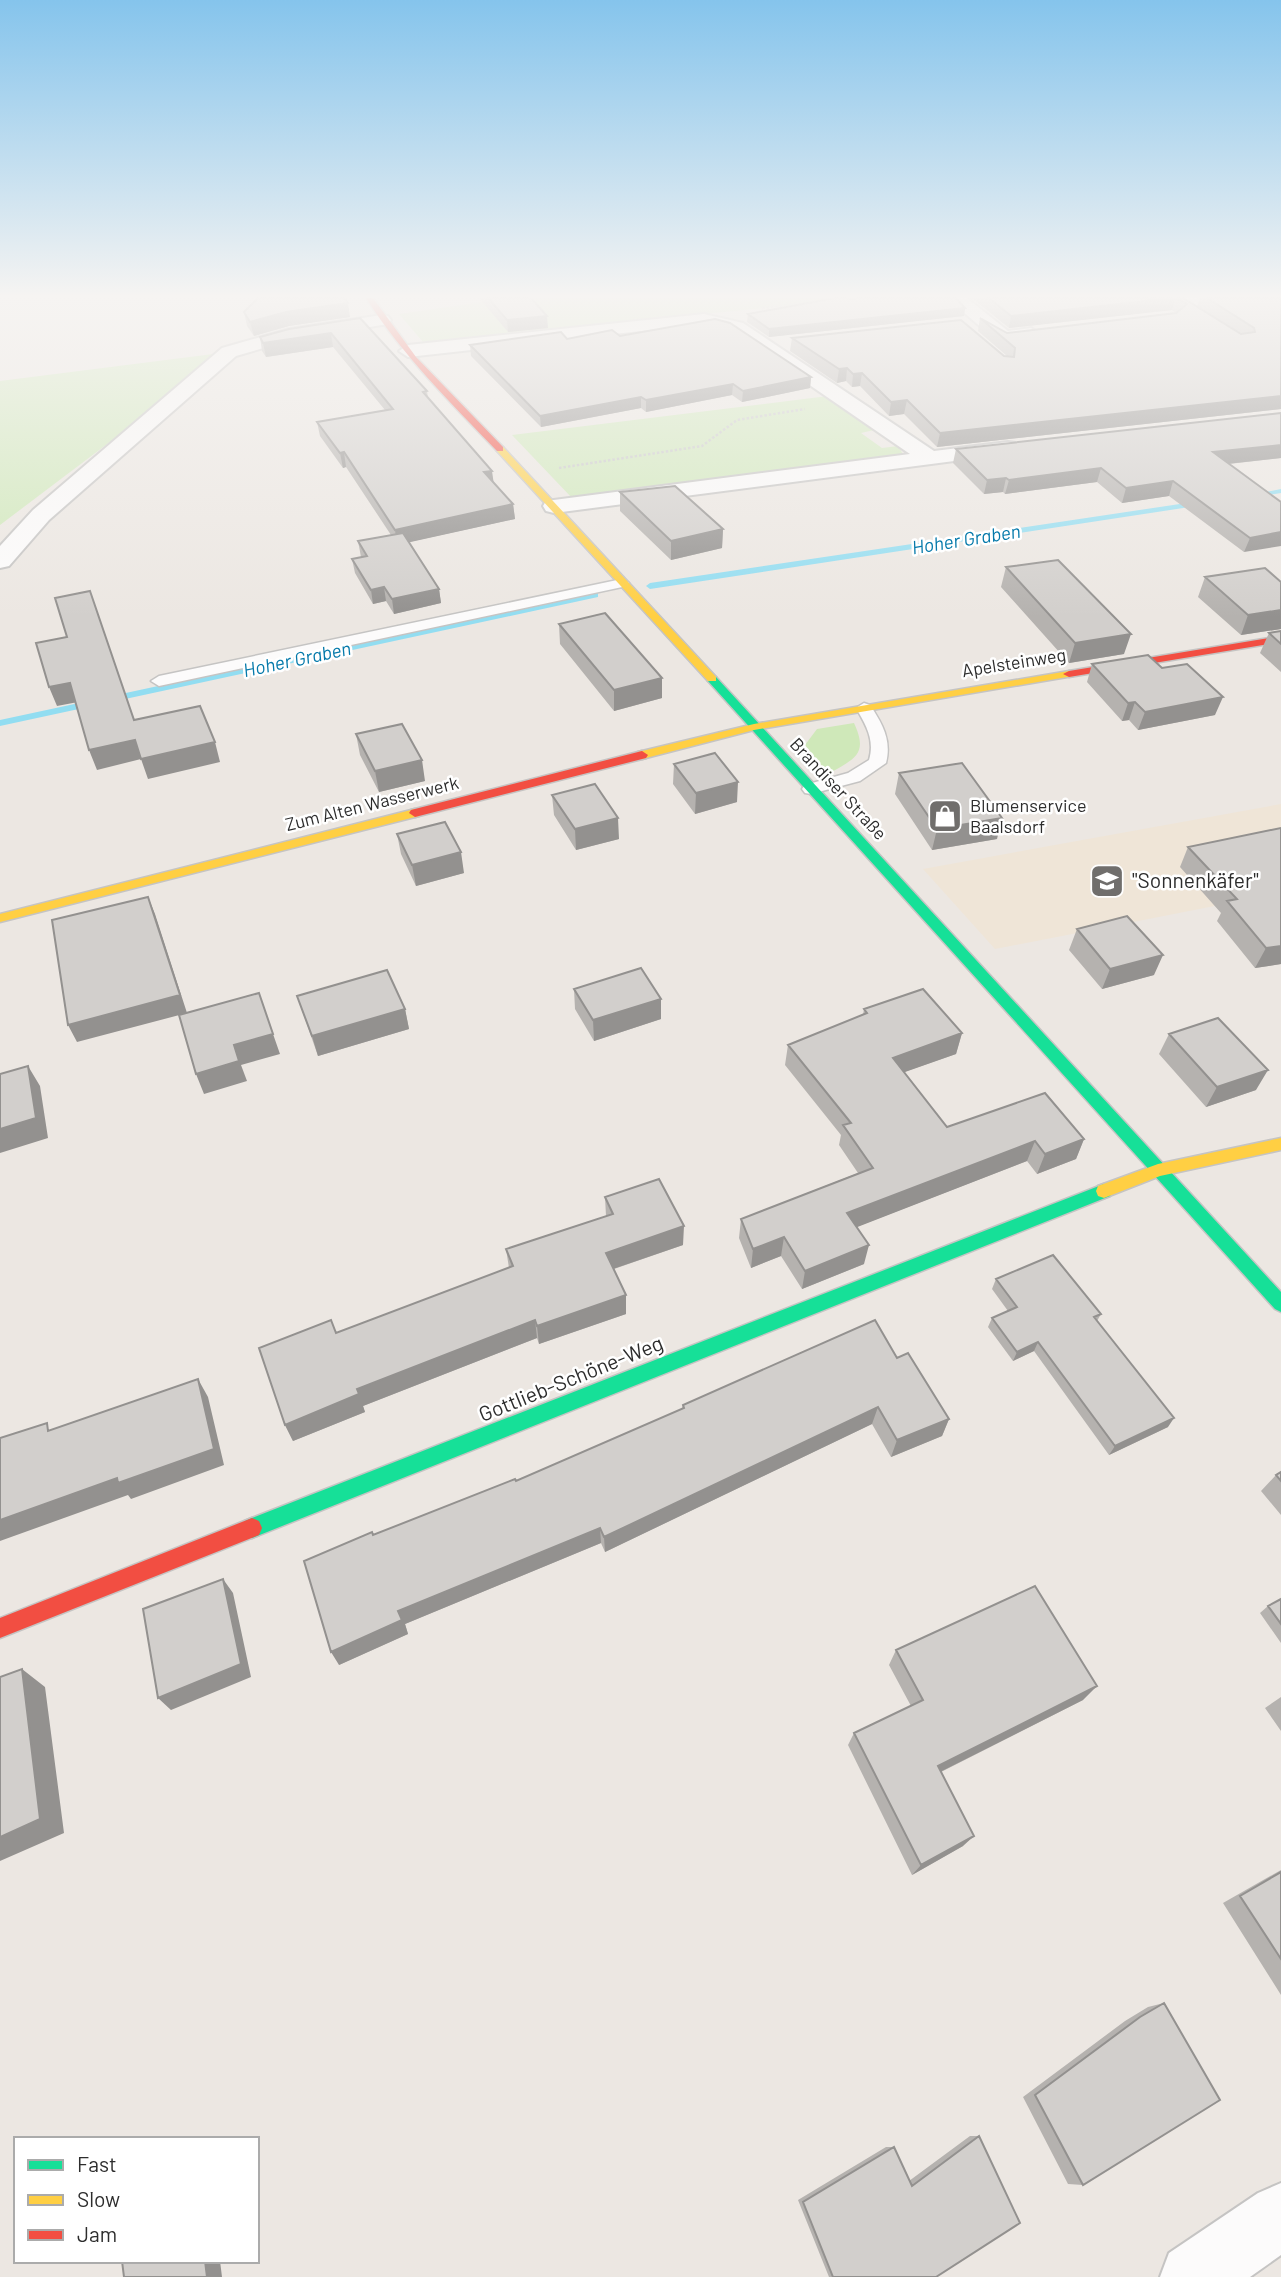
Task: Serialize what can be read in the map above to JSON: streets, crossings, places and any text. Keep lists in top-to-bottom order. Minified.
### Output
{"streets":{"street":["Apelsteinweg","Brandiser Straße","Zum Alten Wasserwerk","Gottlieb-Schöne-Weg"]},"crossings":[["Apelsteinweg","Brandiser Straße"],["Apelsteinweg","Zum Alten Wasserwerk"],["Brandiser Straße","Zum Alten Wasserwerk"],["Brandiser Straße","Gottlieb-Schöne-Weg"]],"water":["Hoher Graben"],"places":{"shop":["Blumenservice Baalsdorf"],"school or university":["\"Sonnenkäfer\""]},"legend":["Fast","Slow","Jam"]}
